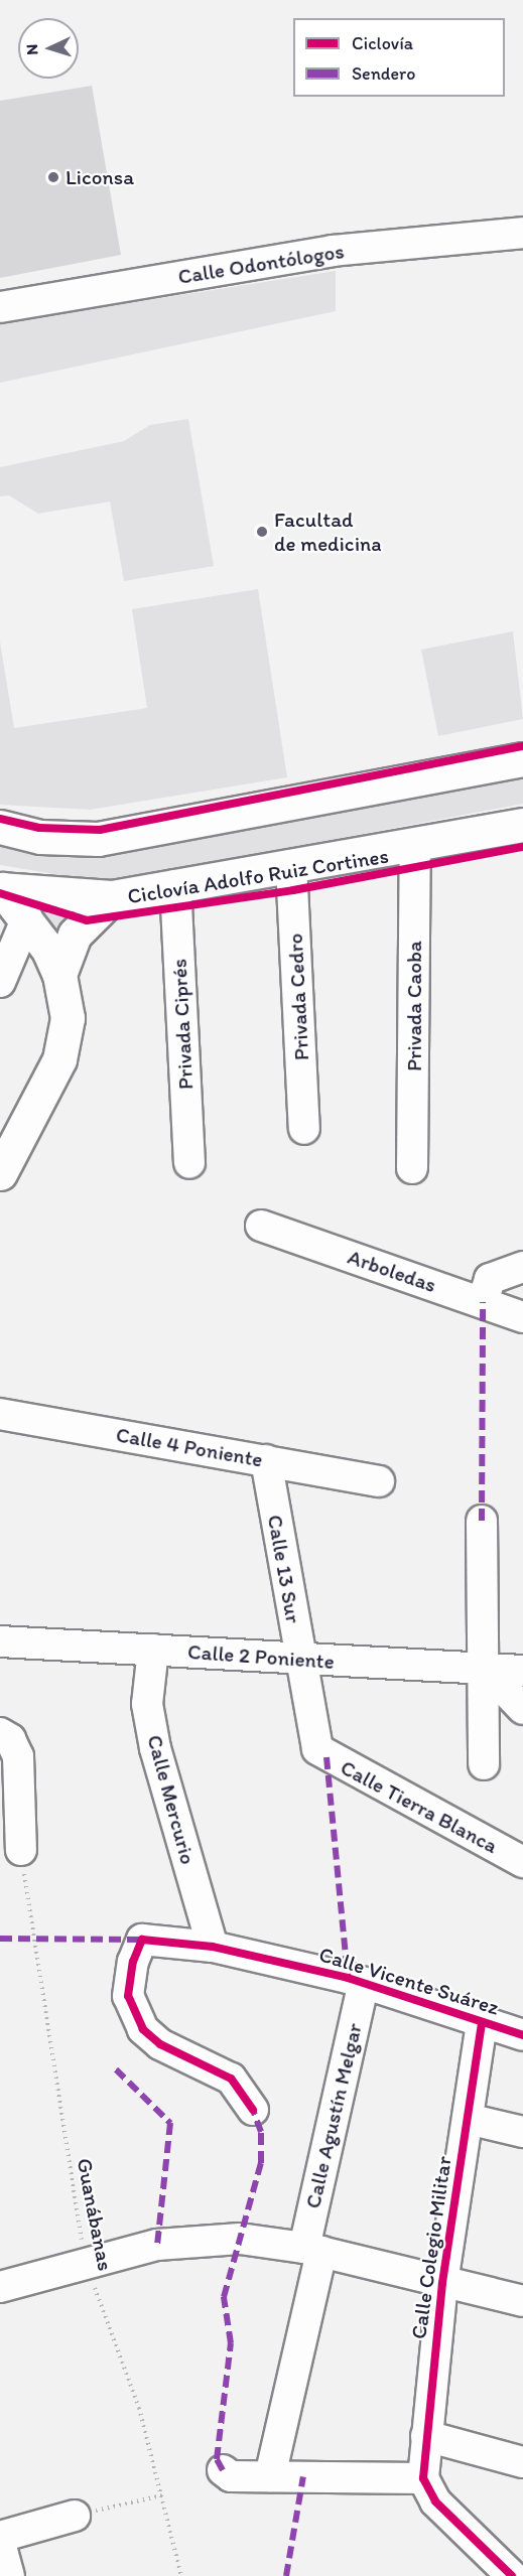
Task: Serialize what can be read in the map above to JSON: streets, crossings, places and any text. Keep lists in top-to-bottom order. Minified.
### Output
{"streets":{"street":["Calle Odontólogos","Privada Cedro","Privada Caoba","Privada Ciprés","Arboledas","Calle 4 Poniente","Calle 13 Sur","Calle 2 Poniente","Calle Mercurio","Calle Tierra Blanca","Calle Vicente Suárez","Calle Agustín Melgar","Calle Colegio Militar"],"path":["Guanábanas"],"cycle path":["Ciclovía Adolfo Ruiz Cortines"]},"crossings":[["Calle 4 Poniente","Calle 13 Sur"],["Calle 13 Sur","Calle 2 Poniente"],["Calle 13 Sur","Calle Tierra Blanca"],["Calle 2 Poniente","Calle Mercurio"],["Calle Mercurio","Calle Vicente Suárez"],["Calle Vicente Suárez","Calle Agustín Melgar"],["Calle Vicente Suárez","Calle Colegio Militar"]],"places":["Liconsa","Facultad de medicina"],"legend":["Ciclovía","Sendero"],"north":"left"}
